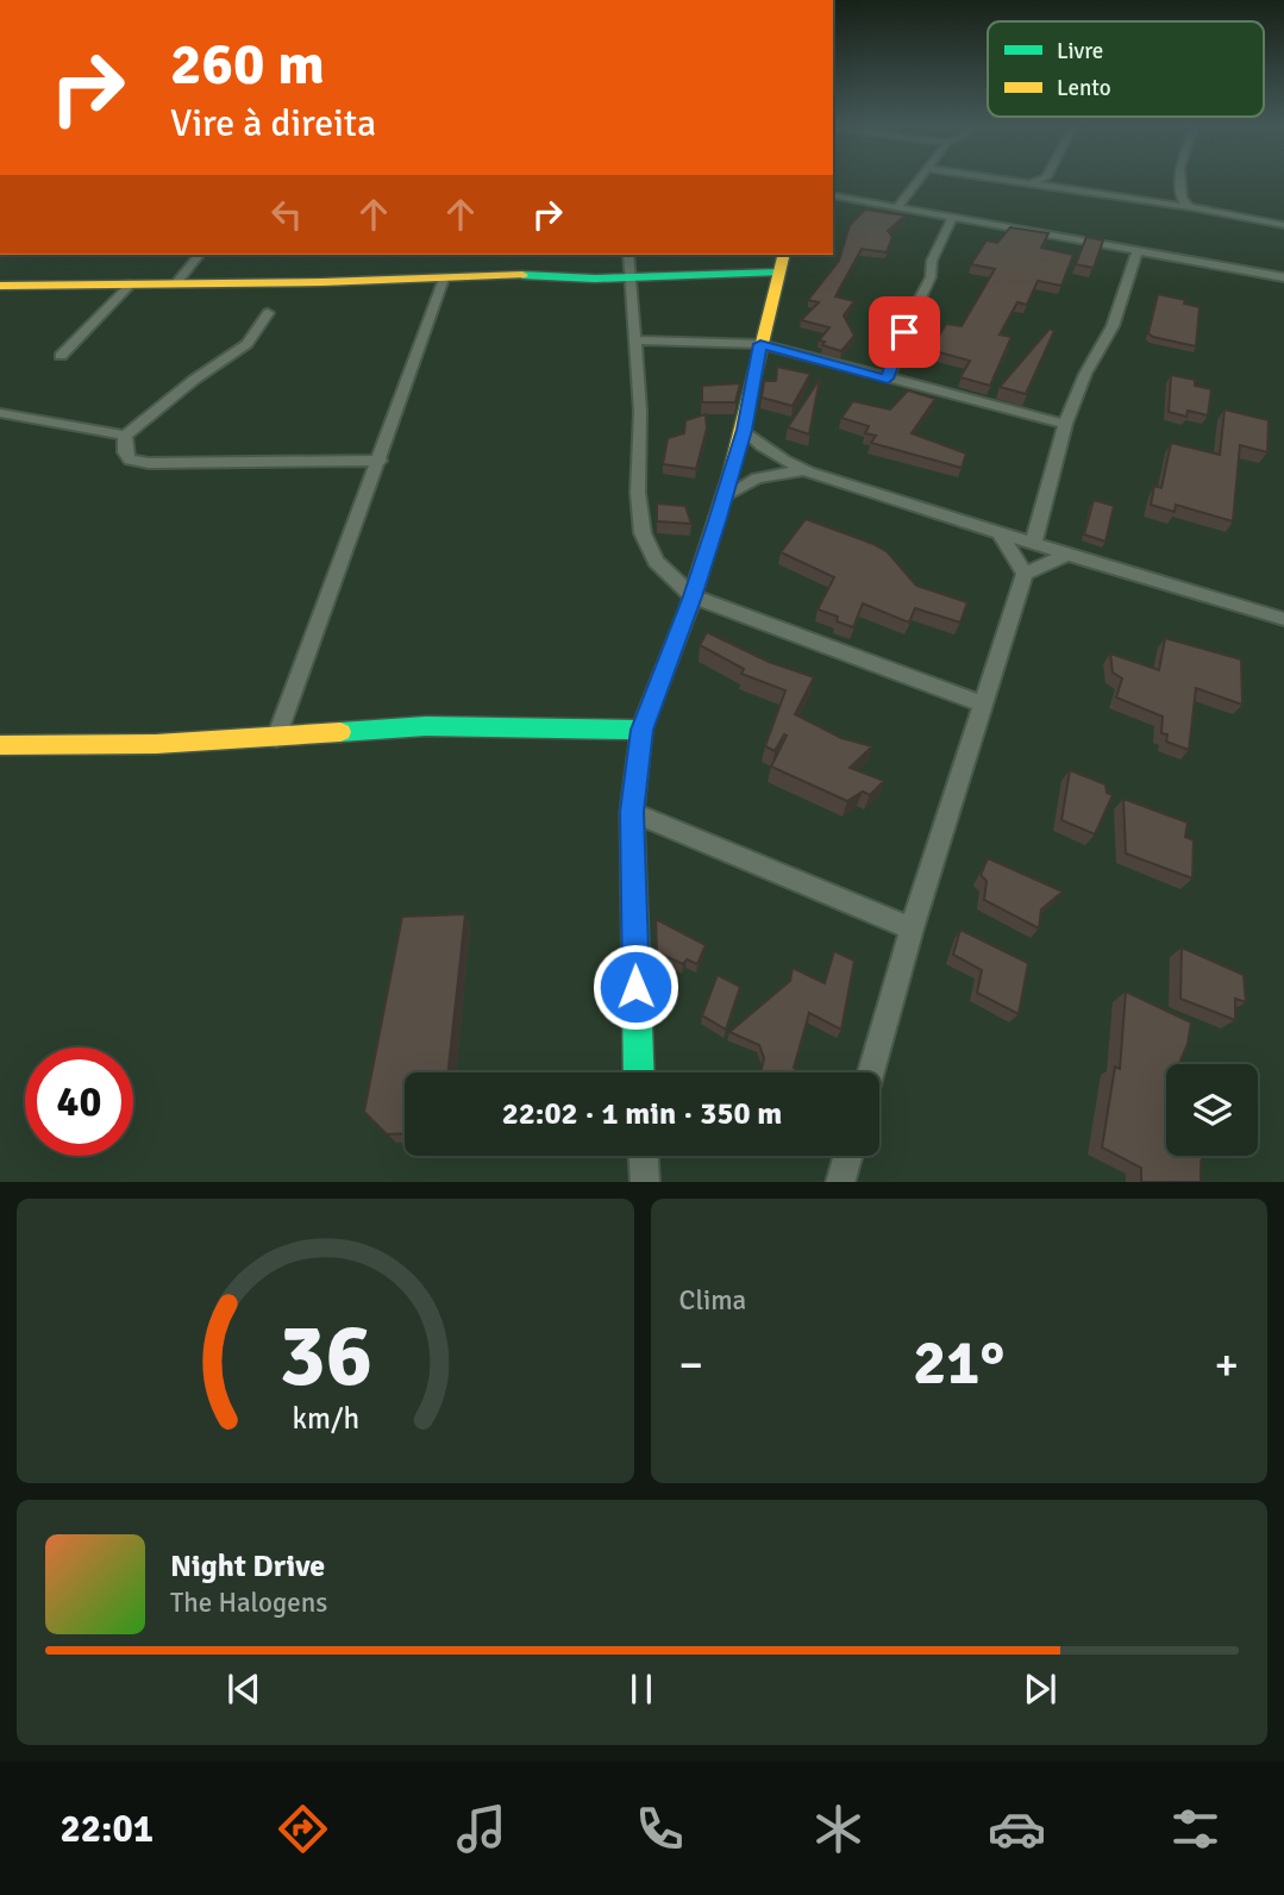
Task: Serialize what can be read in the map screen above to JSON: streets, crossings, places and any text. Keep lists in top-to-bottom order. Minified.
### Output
{"legend":["Livre","Lento"],"page":{"turn":["260 m","Vire à direita"],"limit":"40","trip":"22:02 · 1 min · 350 m","tile":"Clima","heat":["−","21°","+"],"song":["Night Drive","The Halogens"],"tabs":"22:01","gauge":["36","km/h"]}}
